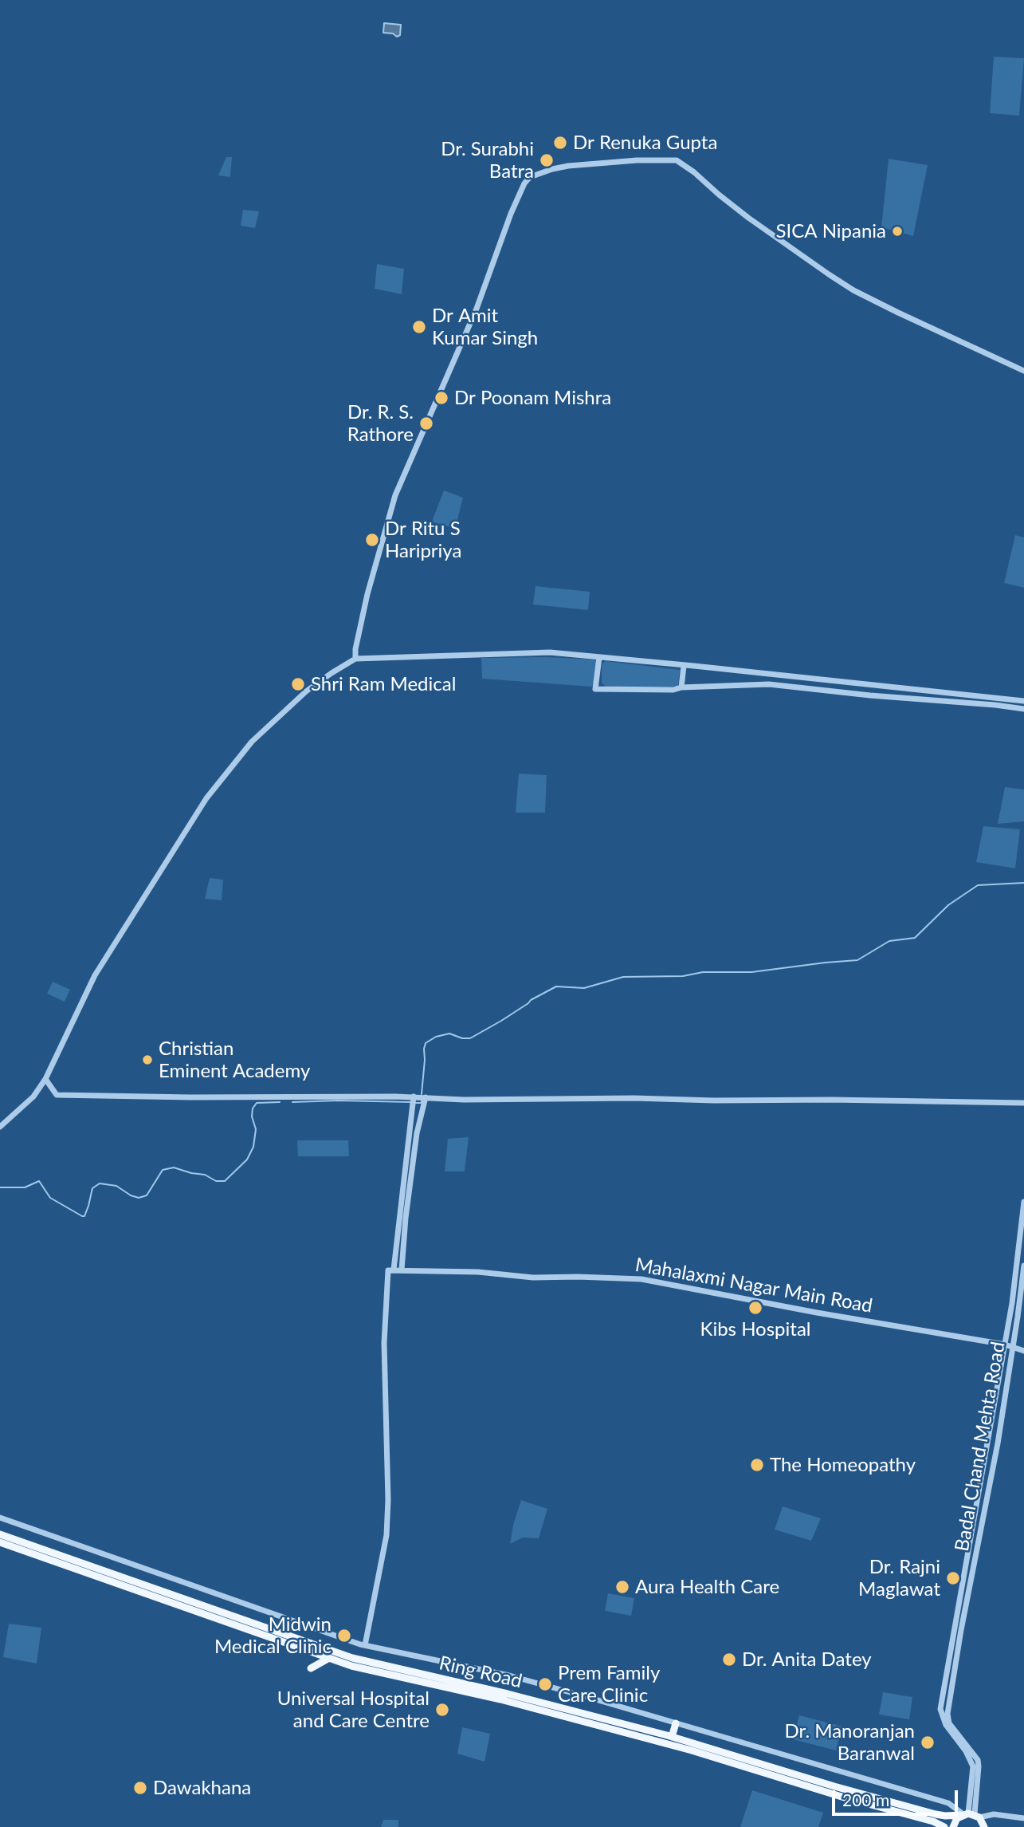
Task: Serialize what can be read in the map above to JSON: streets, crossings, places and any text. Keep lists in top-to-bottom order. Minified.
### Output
{"streets":{"main road":["Ring Road"],"street":["Mahalaxmi Nagar Main Road","Badal Chand Mehta Road"]},"crossings":[["Mahalaxmi Nagar Main Road","Badal Chand Mehta Road"]],"places":["Dr Renuka Gupta","Dr. Surabhi Batra","SICA Nipania","Dr Amit Kumar Singh","Dr Poonam Mishra","Dr. R. S. Rathore","Dr Ritu S Haripriya","Shri Ram Medical","Christian Eminent Academy","Kibs Hospital","The Homeopathy","Dr. Rajni Maglawat","Aura Health Care","Midwin Medical Clinic","Dr. Anita Datey","Prem Family Care Clinic","Universal Hospital and Care Centre","Dr. Manoranjan Baranwal","Dawakhana"],"scale_bar":"200 m"}
